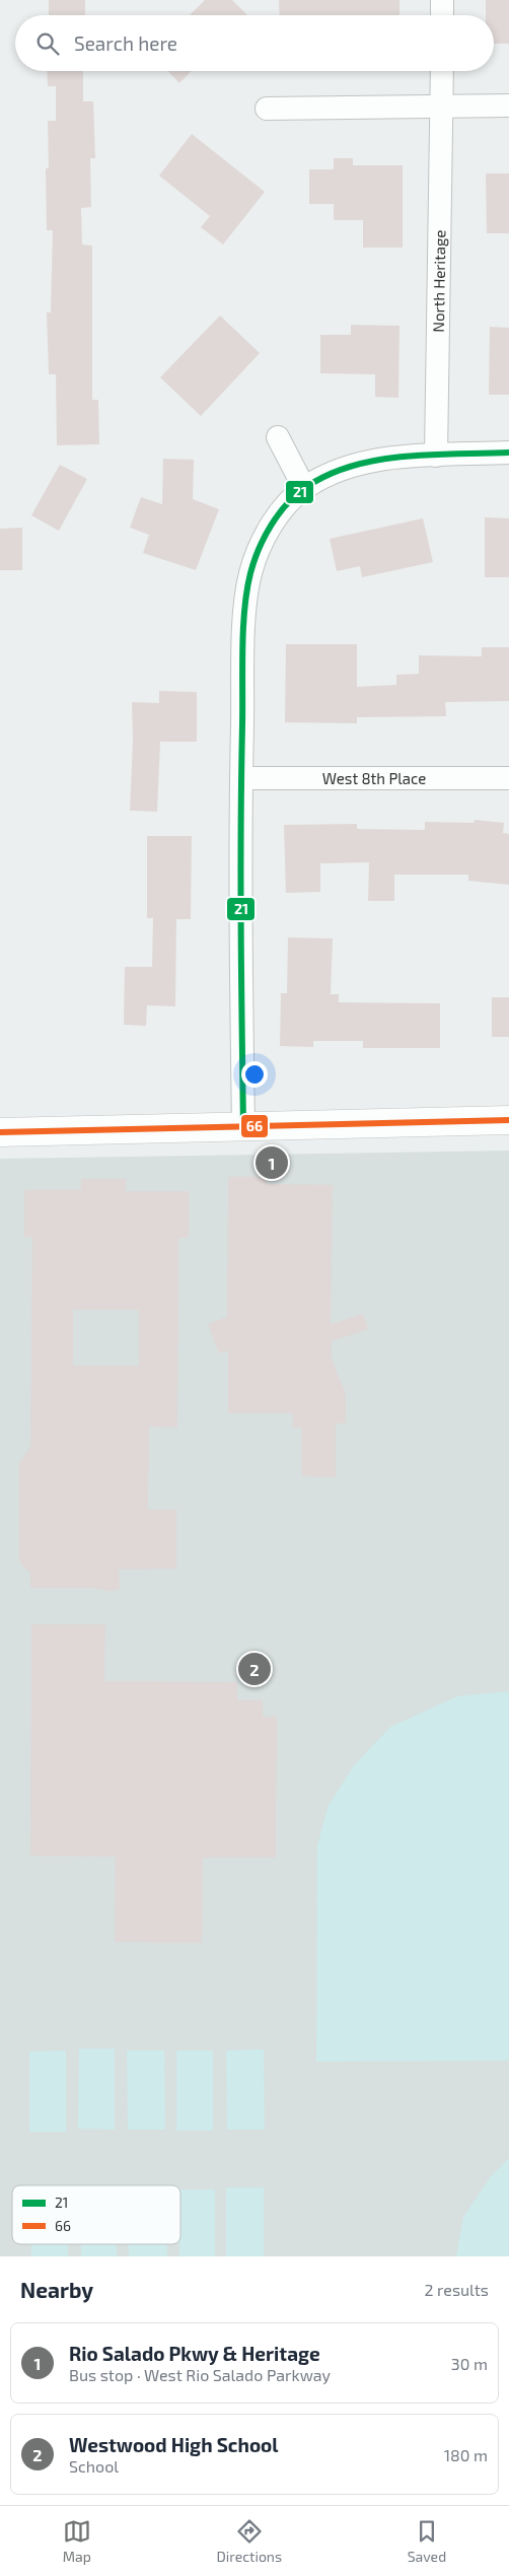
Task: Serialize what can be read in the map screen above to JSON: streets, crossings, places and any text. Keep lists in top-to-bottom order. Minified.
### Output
{"streets":{"street":["North Heritage","West 8th Place"]},"lines":["transit line 21","transit line 66"],"legend":["21","66"],"page":{"search":"Search here","pins":["1","2"],"heading":["Nearby","2 results"],"list":[{"mark":"1","name":"Rio Salado Pkwy & Heritage","note":"Bus stop · West Rio Salado Parkway","value":"30 m"},{"mark":"2","name":"Westwood High School","note":"School","value":"180 m"}],"nav":["Map","Directions","Saved"]}}
